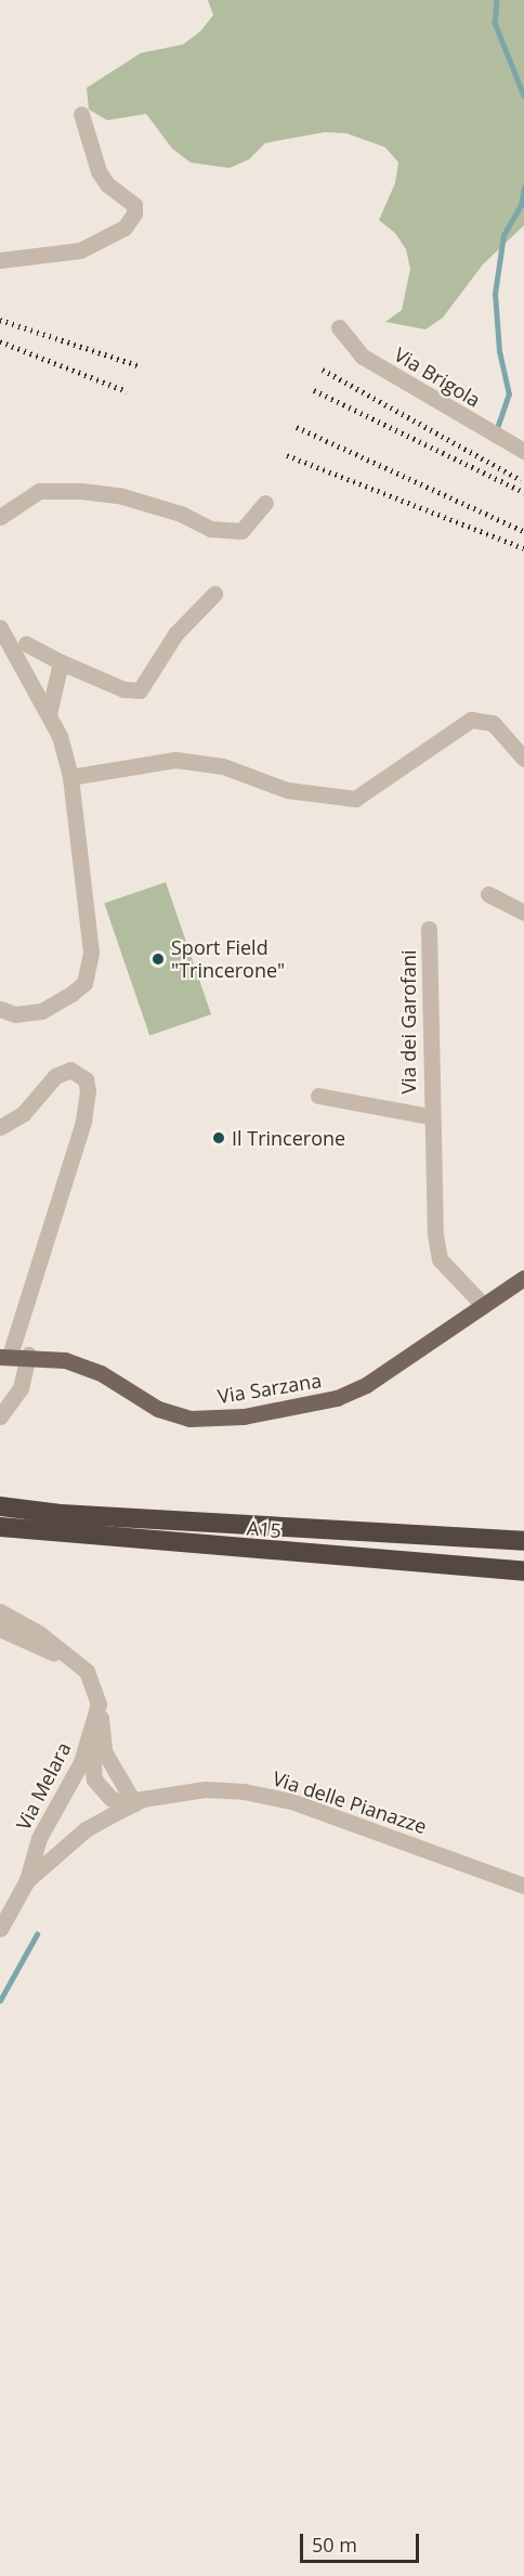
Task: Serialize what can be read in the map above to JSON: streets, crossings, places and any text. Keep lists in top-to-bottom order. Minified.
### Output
{"streets":{"highway":["A15"],"main road":["Via Sarzana"],"street":["Via Brigola","Via dei Garofani","Via Melara","Via delle Pianazze"]},"crossings":[["Via dei Garofani","Via Sarzana"],["Via Melara","Via delle Pianazze"]],"places":["Sport Field \"Trincerone\"","Il Trincerone"],"scale_bar":"50 m"}
